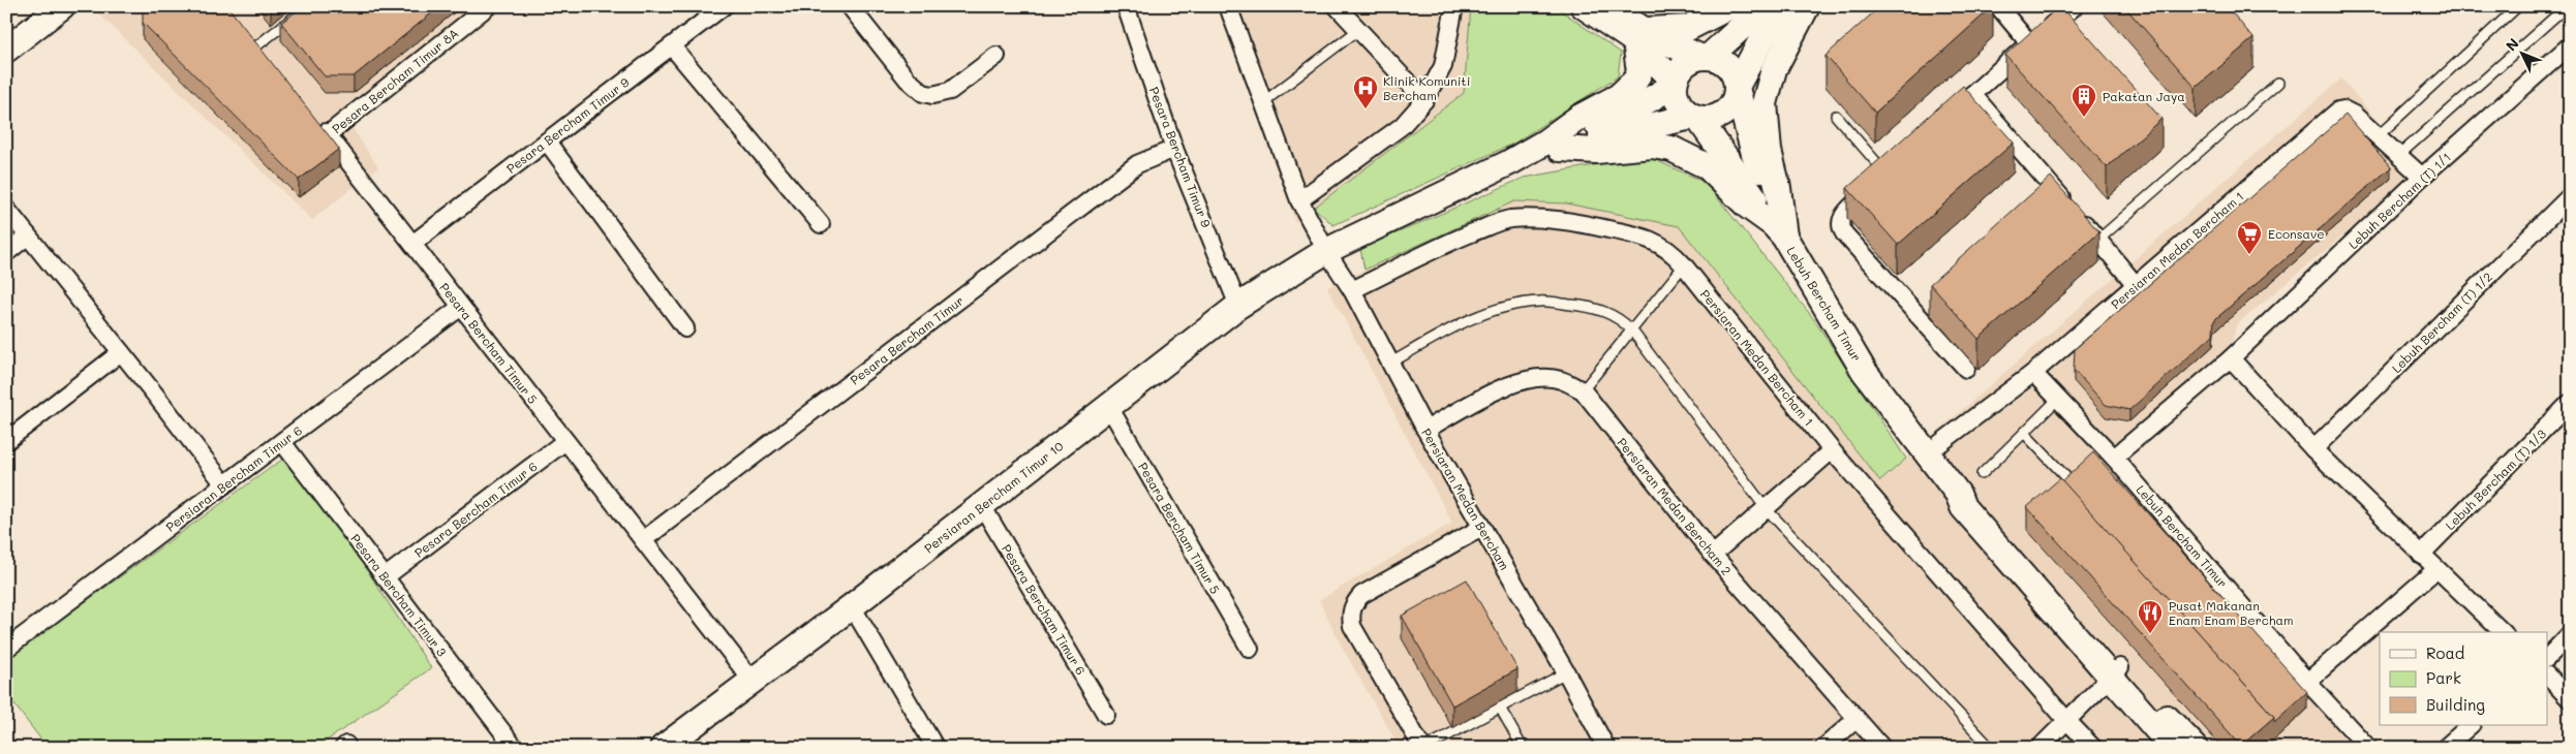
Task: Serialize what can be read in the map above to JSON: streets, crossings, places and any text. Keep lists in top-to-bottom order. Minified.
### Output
{"streets":{"street":["Pesara Bercham Timur 8A","Pesara Bercham Timur 9","Lebuh Bercham (T) 1/1","Persiaran Medan Bercham 1","Lebuh Bercham Timur","Lebuh Bercham (T) 1/2","Pesara Bercham Timur","Pesara Bercham Timur 5","Persiaran Bercham Timur 6","Lebuh Bercham (T) 1/3","Persiaran Bercham Timur 10","Persiaran Medan Bercham","Persiaran Medan Bercham 2","Pesara Bercham Timur 6","Pesara Bercham Timur 3"]},"crossings":[["Pesara Bercham Timur 8A","Pesara Bercham Timur 5"],["Pesara Bercham Timur 9","Pesara Bercham Timur"],["Pesara Bercham Timur 9","Pesara Bercham Timur 5"],["Pesara Bercham Timur 9","Persiaran Bercham Timur 10"],["Lebuh Bercham (T) 1/1","Persiaran Medan Bercham 1"],["Lebuh Bercham (T) 1/1","Lebuh Bercham Timur"],["Persiaran Medan Bercham 1","Lebuh Bercham Timur"],["Persiaran Medan Bercham 1","Persiaran Medan Bercham"],["Pesara Bercham Timur","Pesara Bercham Timur 5"],["Pesara Bercham Timur 5","Persiaran Bercham Timur 6"],["Pesara Bercham Timur 5","Persiaran Bercham Timur 10"],["Pesara Bercham Timur 5","Pesara Bercham Timur 6"],["Persiaran Bercham Timur 6","Pesara Bercham Timur 3"],["Persiaran Bercham Timur 10","Persiaran Medan Bercham"],["Persiaran Bercham Timur 10","Pesara Bercham Timur 6"],["Persiaran Medan Bercham","Persiaran Medan Bercham 2"],["Pesara Bercham Timur 6","Pesara Bercham Timur 3"]],"places":{"hospital":["Klinik Komuniti Bercham"],"building":["Pakatan Jaya"],"supermarket":["Econsave"],"restaurant":["Pusat Makanan Enam Enam Bercham"]},"legend":["Road","Park","Building"],"north":"top left"}
